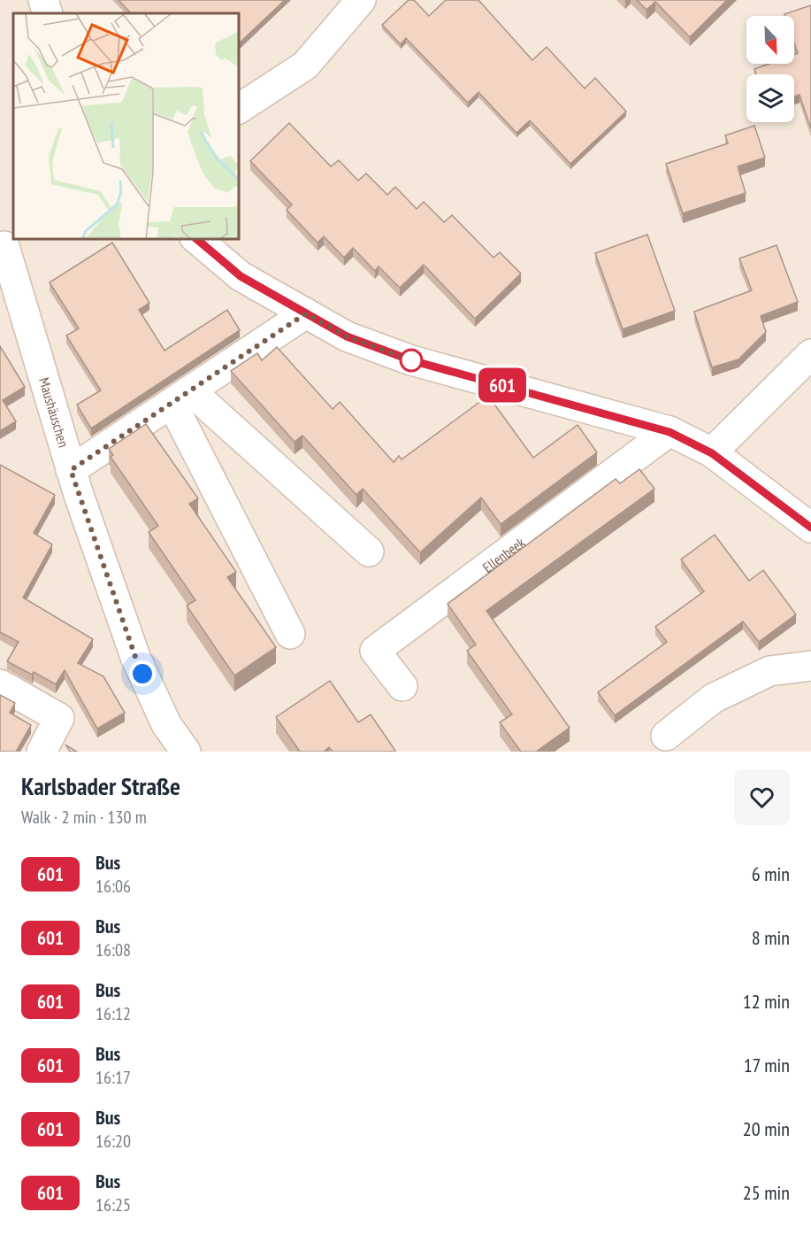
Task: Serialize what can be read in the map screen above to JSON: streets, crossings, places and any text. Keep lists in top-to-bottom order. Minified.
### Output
{"streets":{"street":["Maushäuschen","Ellenbeek"]},"lines":["bus line 601"],"north":"bottom right","page":{"on_map":"601","heading":["Karlsbader Straße","Walk · 2 min · 130 m"],"list":[{"mark":"601","name":"Bus","note":"16:06","value":"6 min"},{"mark":"601","name":"Bus","note":"16:08","value":"8 min"},{"mark":"601","name":"Bus","note":"16:12","value":"12 min"},{"mark":"601","name":"Bus","note":"16:17","value":"17 min"},{"mark":"601","name":"Bus","note":"16:20","value":"20 min"},{"mark":"601","name":"Bus","note":"16:25","value":"25 min"}]}}
